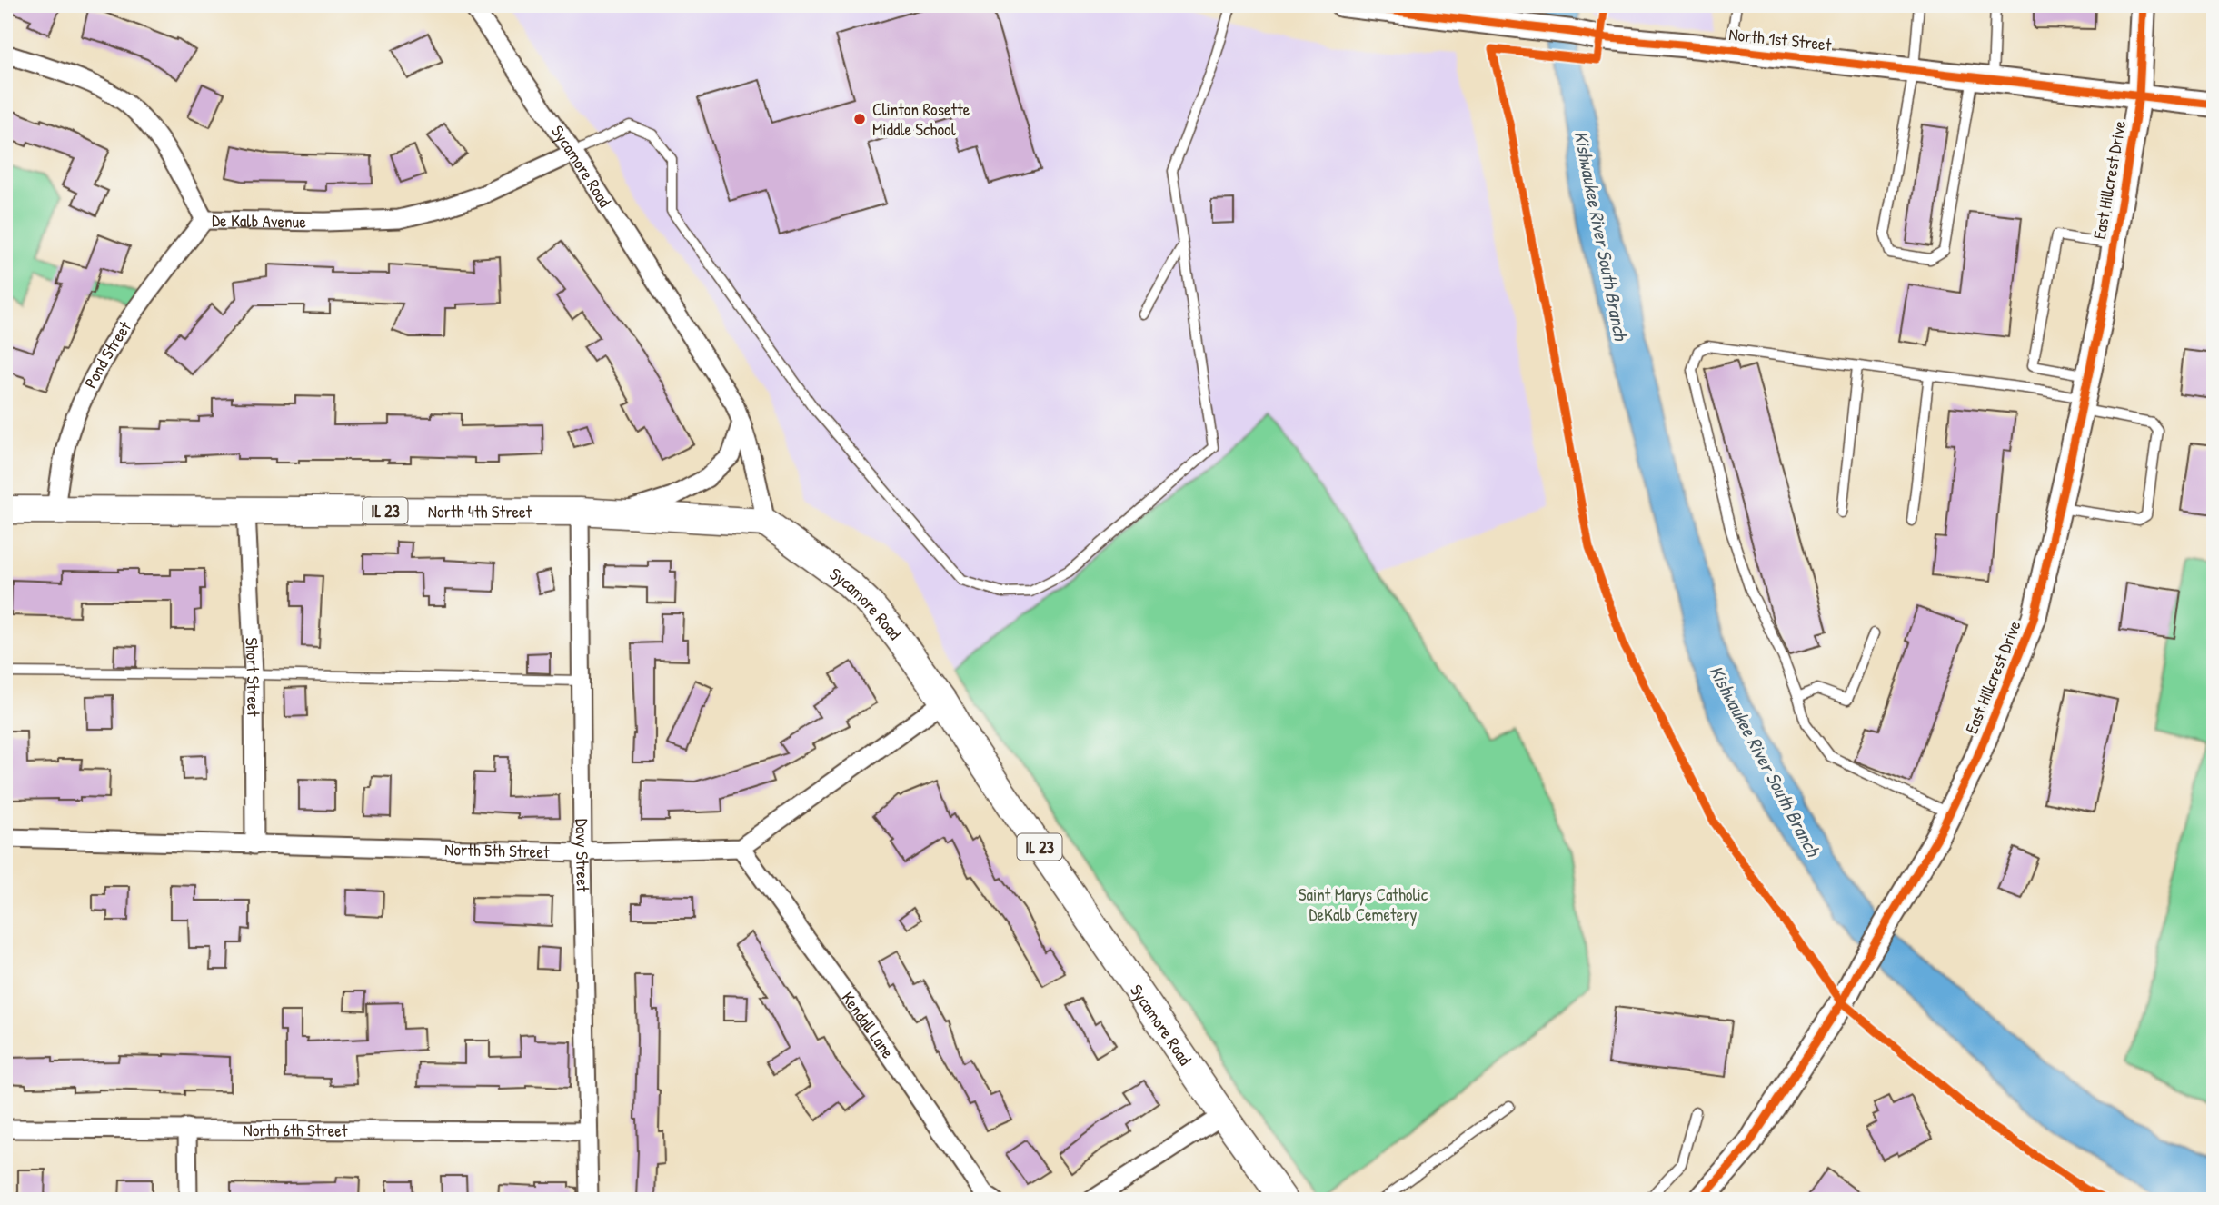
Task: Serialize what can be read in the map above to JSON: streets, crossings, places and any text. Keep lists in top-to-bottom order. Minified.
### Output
{"streets":{"main road":["Sycamore Road","IL 23","North 4th Street"],"street":["North 1st Street","East Hillcrest Drive","De Kalb Avenue","Pond Street","Short Street","North 5th Street","Davy Street","Kendall Lane","North 6th Street"]},"crossings":[["North 1st Street","East Hillcrest Drive"],["Sycamore Road","De Kalb Avenue"],["Sycamore Road","North 4th Street"],["De Kalb Avenue","Pond Street"],["Pond Street","North 4th Street"],["North 4th Street","Short Street"],["North 4th Street","Davy Street"],["Short Street","North 5th Street"],["North 5th Street","Davy Street"],["North 5th Street","Kendall Lane"],["Davy Street","North 6th Street"]],"water":["Kishwaukee River South Branch"],"parks":["Saint Marys Catholic DeKalb Cemetery"],"places":["Clinton Rosette Middle School"]}
